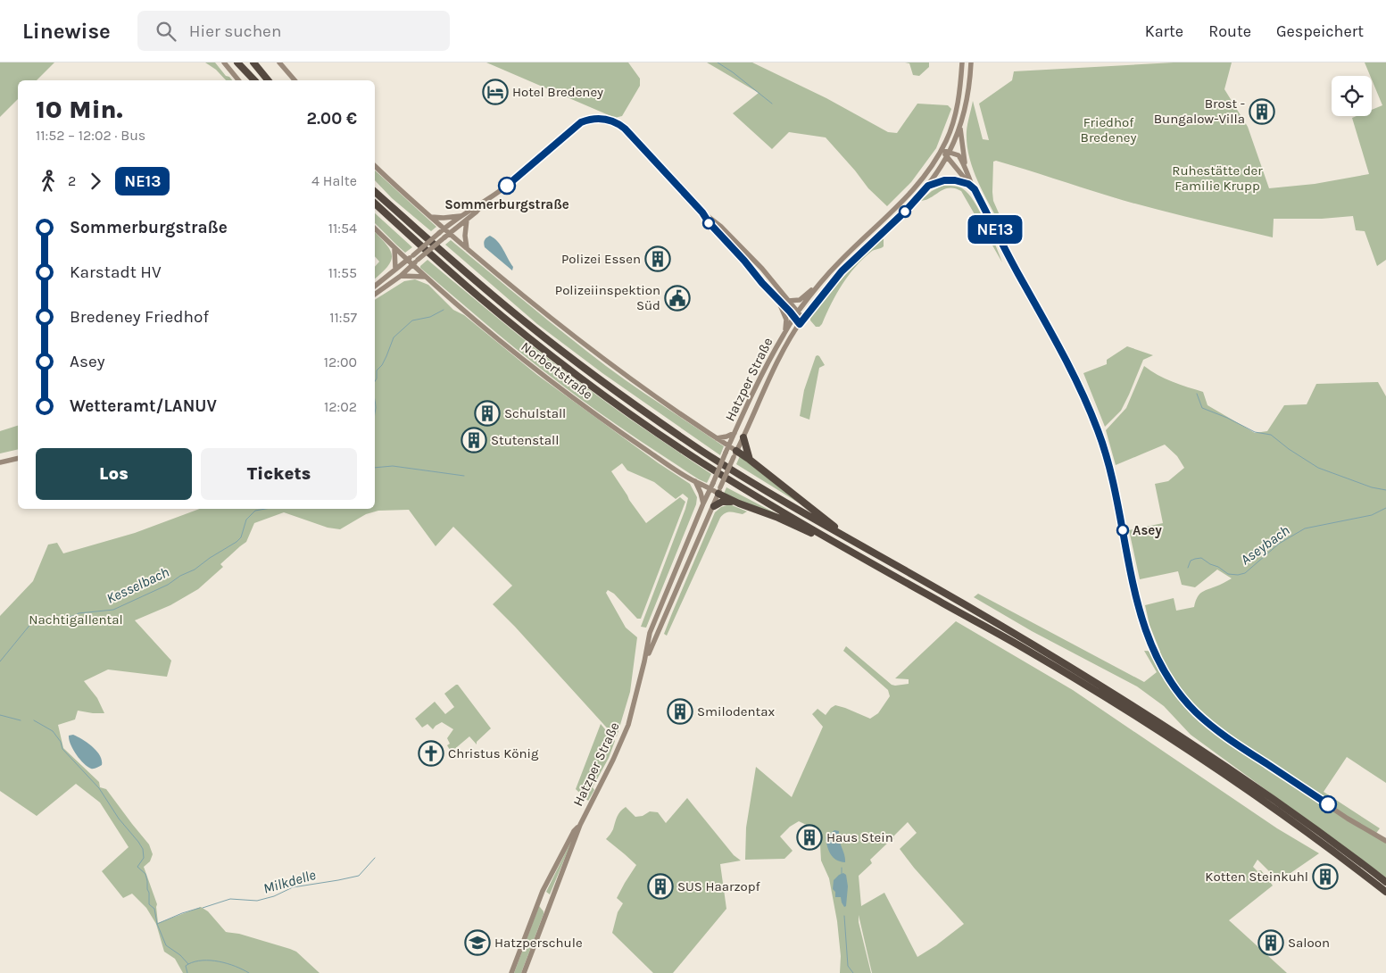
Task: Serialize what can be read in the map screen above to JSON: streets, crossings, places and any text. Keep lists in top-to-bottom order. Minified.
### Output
{"streets":{"main road":["Norbertstraße","Hatzper Straße"]},"crossings":[["Norbertstraße","Hatzper Straße"]],"water":["Aseybach","Kesselbach","Milkdelle"],"parks":["Friedhof Bredeney","Ruhestätte der Familie Krupp","Nachtigallental"],"places":{"hotel":["Hotel Bredeney"],"building":["Brost - Bungalow-Villa","Polizei Essen","Schulstall","Stutenstall","Smilodentax","Haus Stein","Kotten Steinkuhl","SUS Haarzopf","Saloon"],"other":["Sommerburgstraße","Asey"],"public building":["Polizeiinspektion Süd"],"church":["Christus König"],"school or university":["Hatzperschule"]},"lines":["bus line NE13"],"page":{"header":"Linewise","search":"Hier suchen","nav":["Karte","Route","Gespeichert"],"on_map":"NE13","heading":["10 Min.","11:52 – 12:02 · Bus","2.00 €"],"legs":["2","NE13","4 Halte"],"list":[{"name":"Sommerburgstraße","value":"11:54"},{"name":"Karstadt HV","value":"11:55"},{"name":"Bredeney Friedhof","value":"11:57"},{"name":"Asey","value":"12:00"},{"name":"Wetteramt/LANUV","value":"12:02"}],"buttons":["Los","Tickets"]}}
